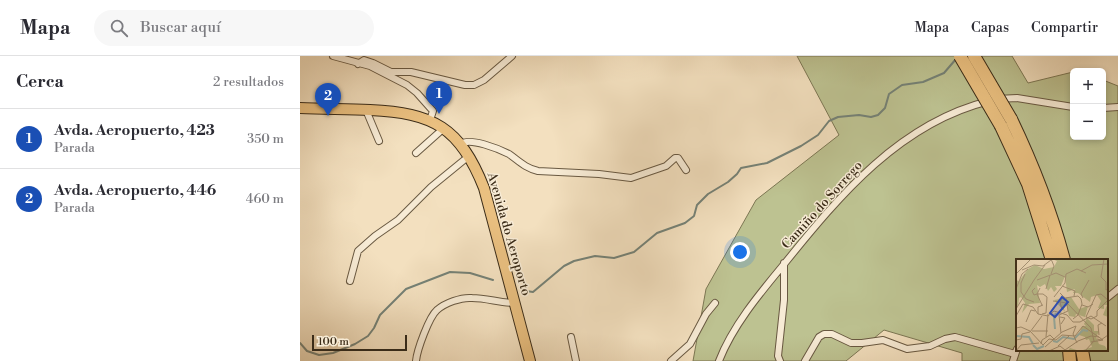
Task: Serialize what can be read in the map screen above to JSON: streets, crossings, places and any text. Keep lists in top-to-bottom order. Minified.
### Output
{"streets":{"main road":["Avenida do Aeroporto"],"street":["Camiño do Sorrego"]},"scale_bar":"100 m","page":{"header":"Mapa","search":"Buscar aquí","nav":["Mapa","Capas","Compartir"],"heading":["Cerca","2 resultados"],"map_buttons":["+","−"],"pins":["1","2"],"list":[{"mark":"1","name":"Avda. Aeropuerto, 423","note":"Parada","value":"350 m"},{"mark":"2","name":"Avda. Aeropuerto, 446","note":"Parada","value":"460 m"}],"scale":"100 m"}}
